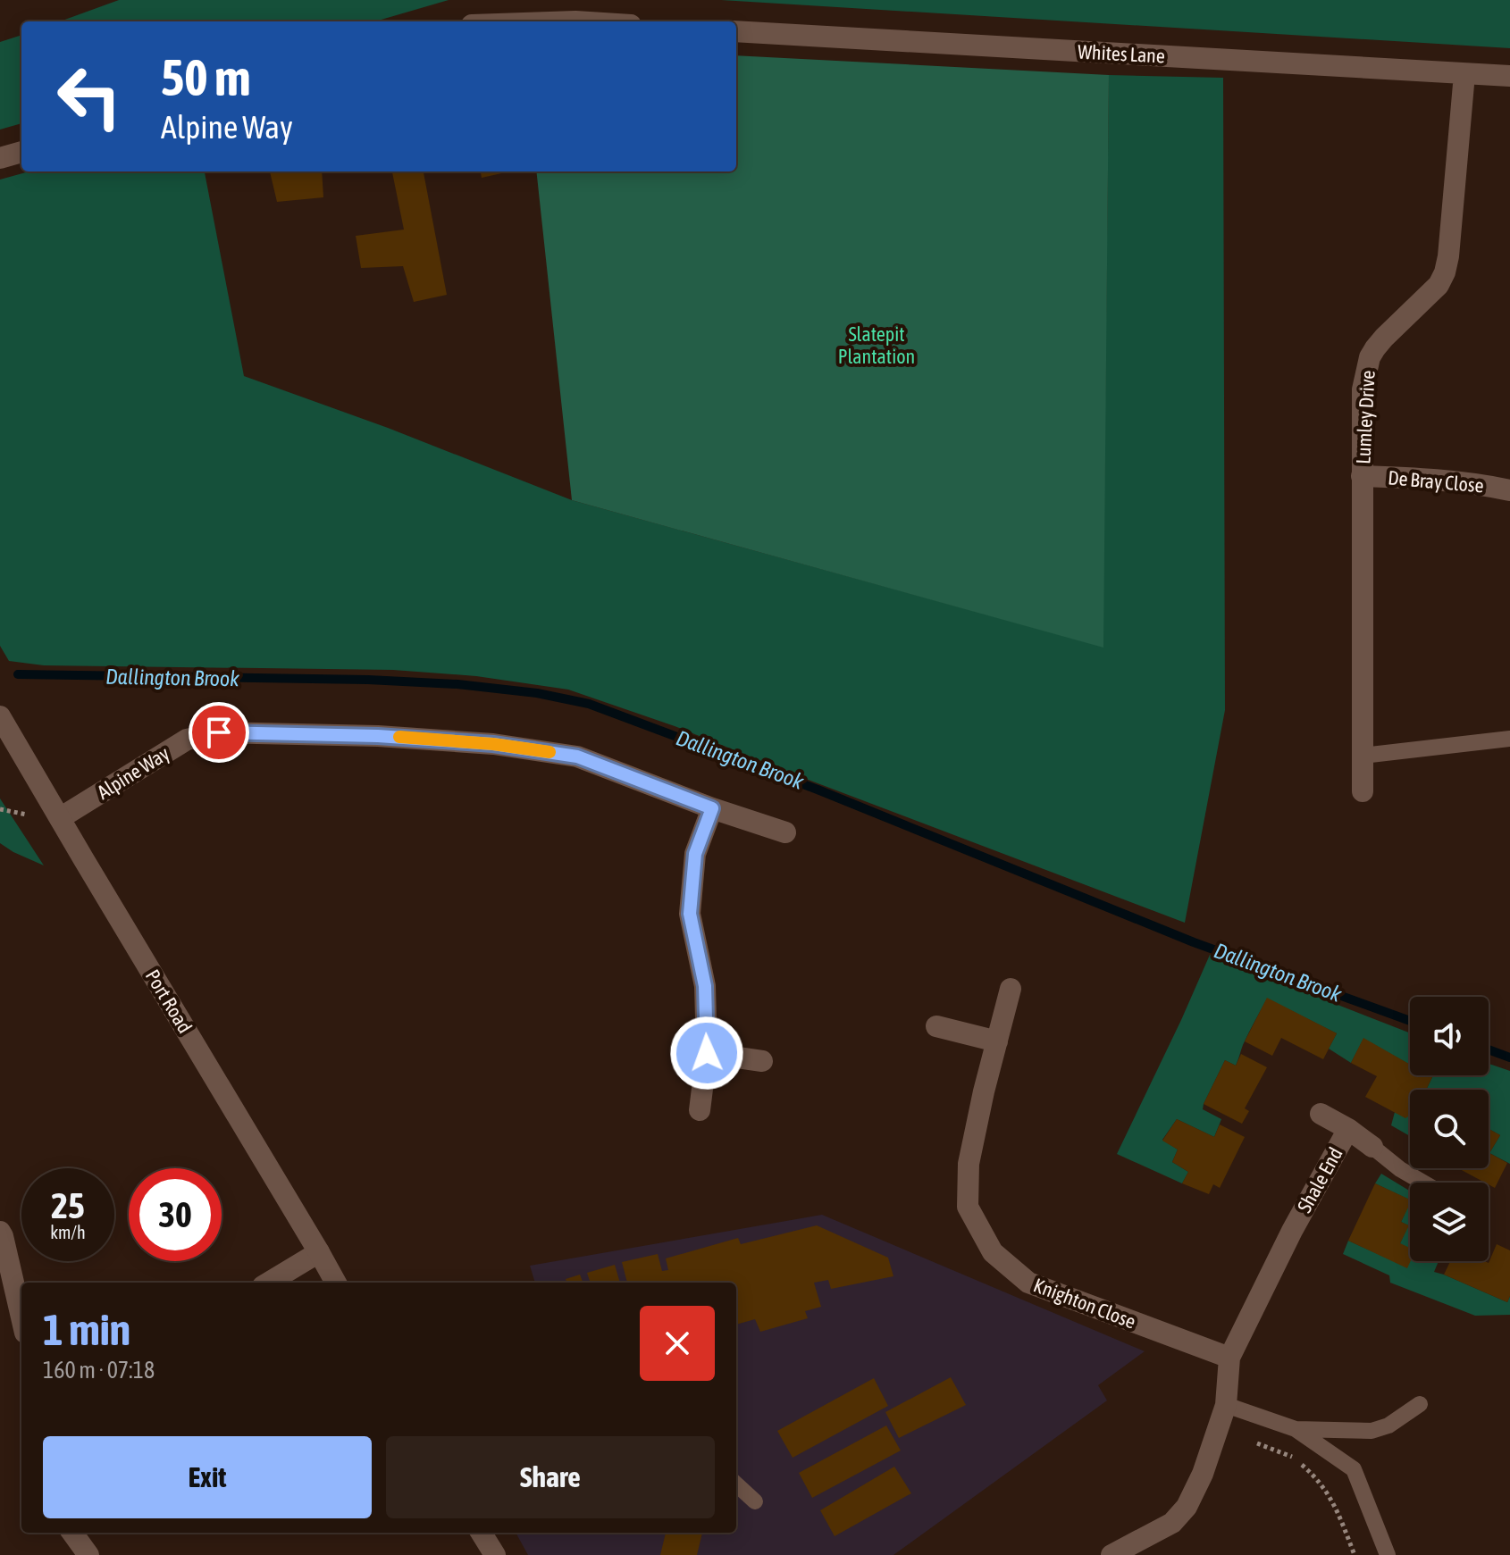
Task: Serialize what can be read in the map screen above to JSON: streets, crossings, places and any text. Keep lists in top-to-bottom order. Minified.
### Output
{"streets":{"street":["Whites Lane","Lumley Drive","De Bray Close","Alpine Way","Port Road","Shale End","Knighton Close"]},"crossings":[["Whites Lane","Lumley Drive"],["Lumley Drive","De Bray Close"],["Alpine Way","Port Road"],["Shale End","Knighton Close"]],"water":["Dallington Brook"],"parks":["Slatepit Plantation"],"page":{"turn":["50 m","Alpine Way"],"speed":"25 km/h","limit":"30","heading":["1 min","160 m · 07:18"],"buttons":["Exit","Share"]}}
